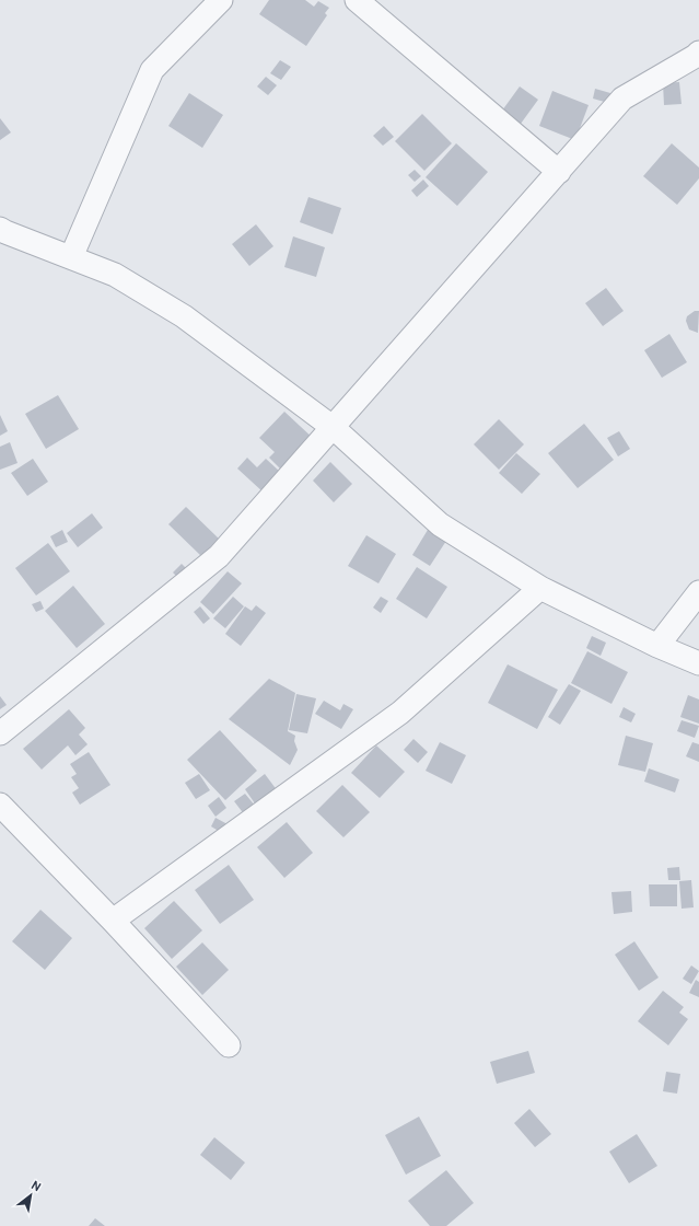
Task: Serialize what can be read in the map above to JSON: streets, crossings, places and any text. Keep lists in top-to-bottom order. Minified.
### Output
{"north":"top right"}
